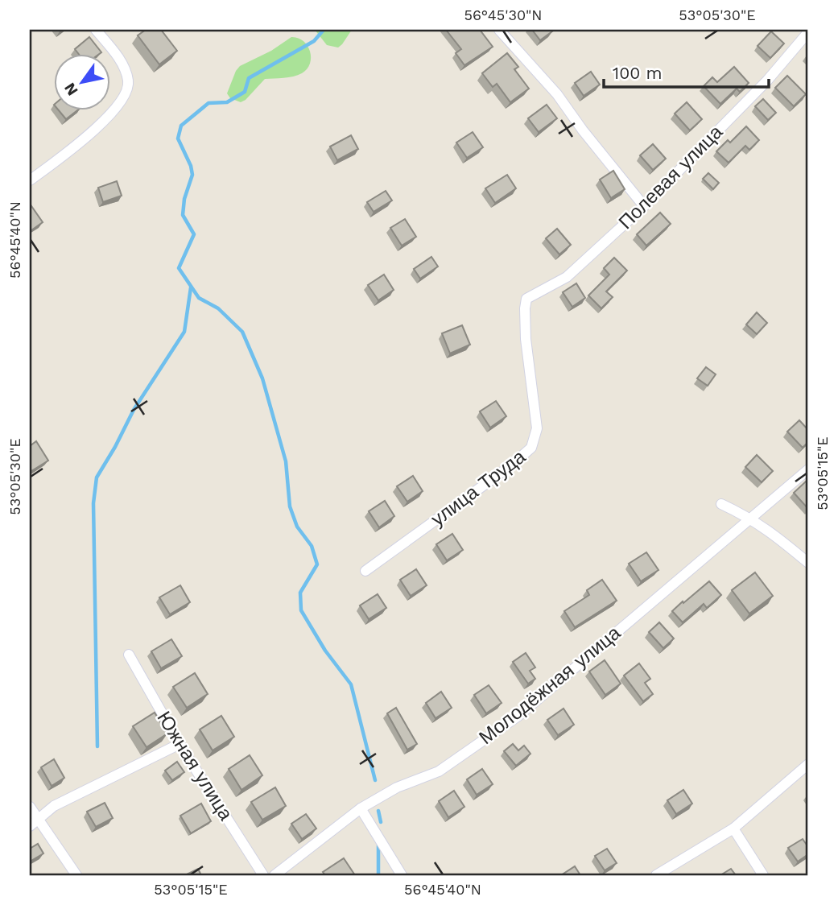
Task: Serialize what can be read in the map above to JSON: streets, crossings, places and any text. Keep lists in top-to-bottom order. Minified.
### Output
{"streets":{"street":["Полевая улица","улица Труда","Молодёжная улица","Южная улица"]},"crossings":[["Полевая улица","улица Труда"]],"scale_bar":"100 m","north":"bottom left","coordinates":["56°45'30\"N","53°05'30\"E","56°45'40\"N","53°05'15\"E"]}
